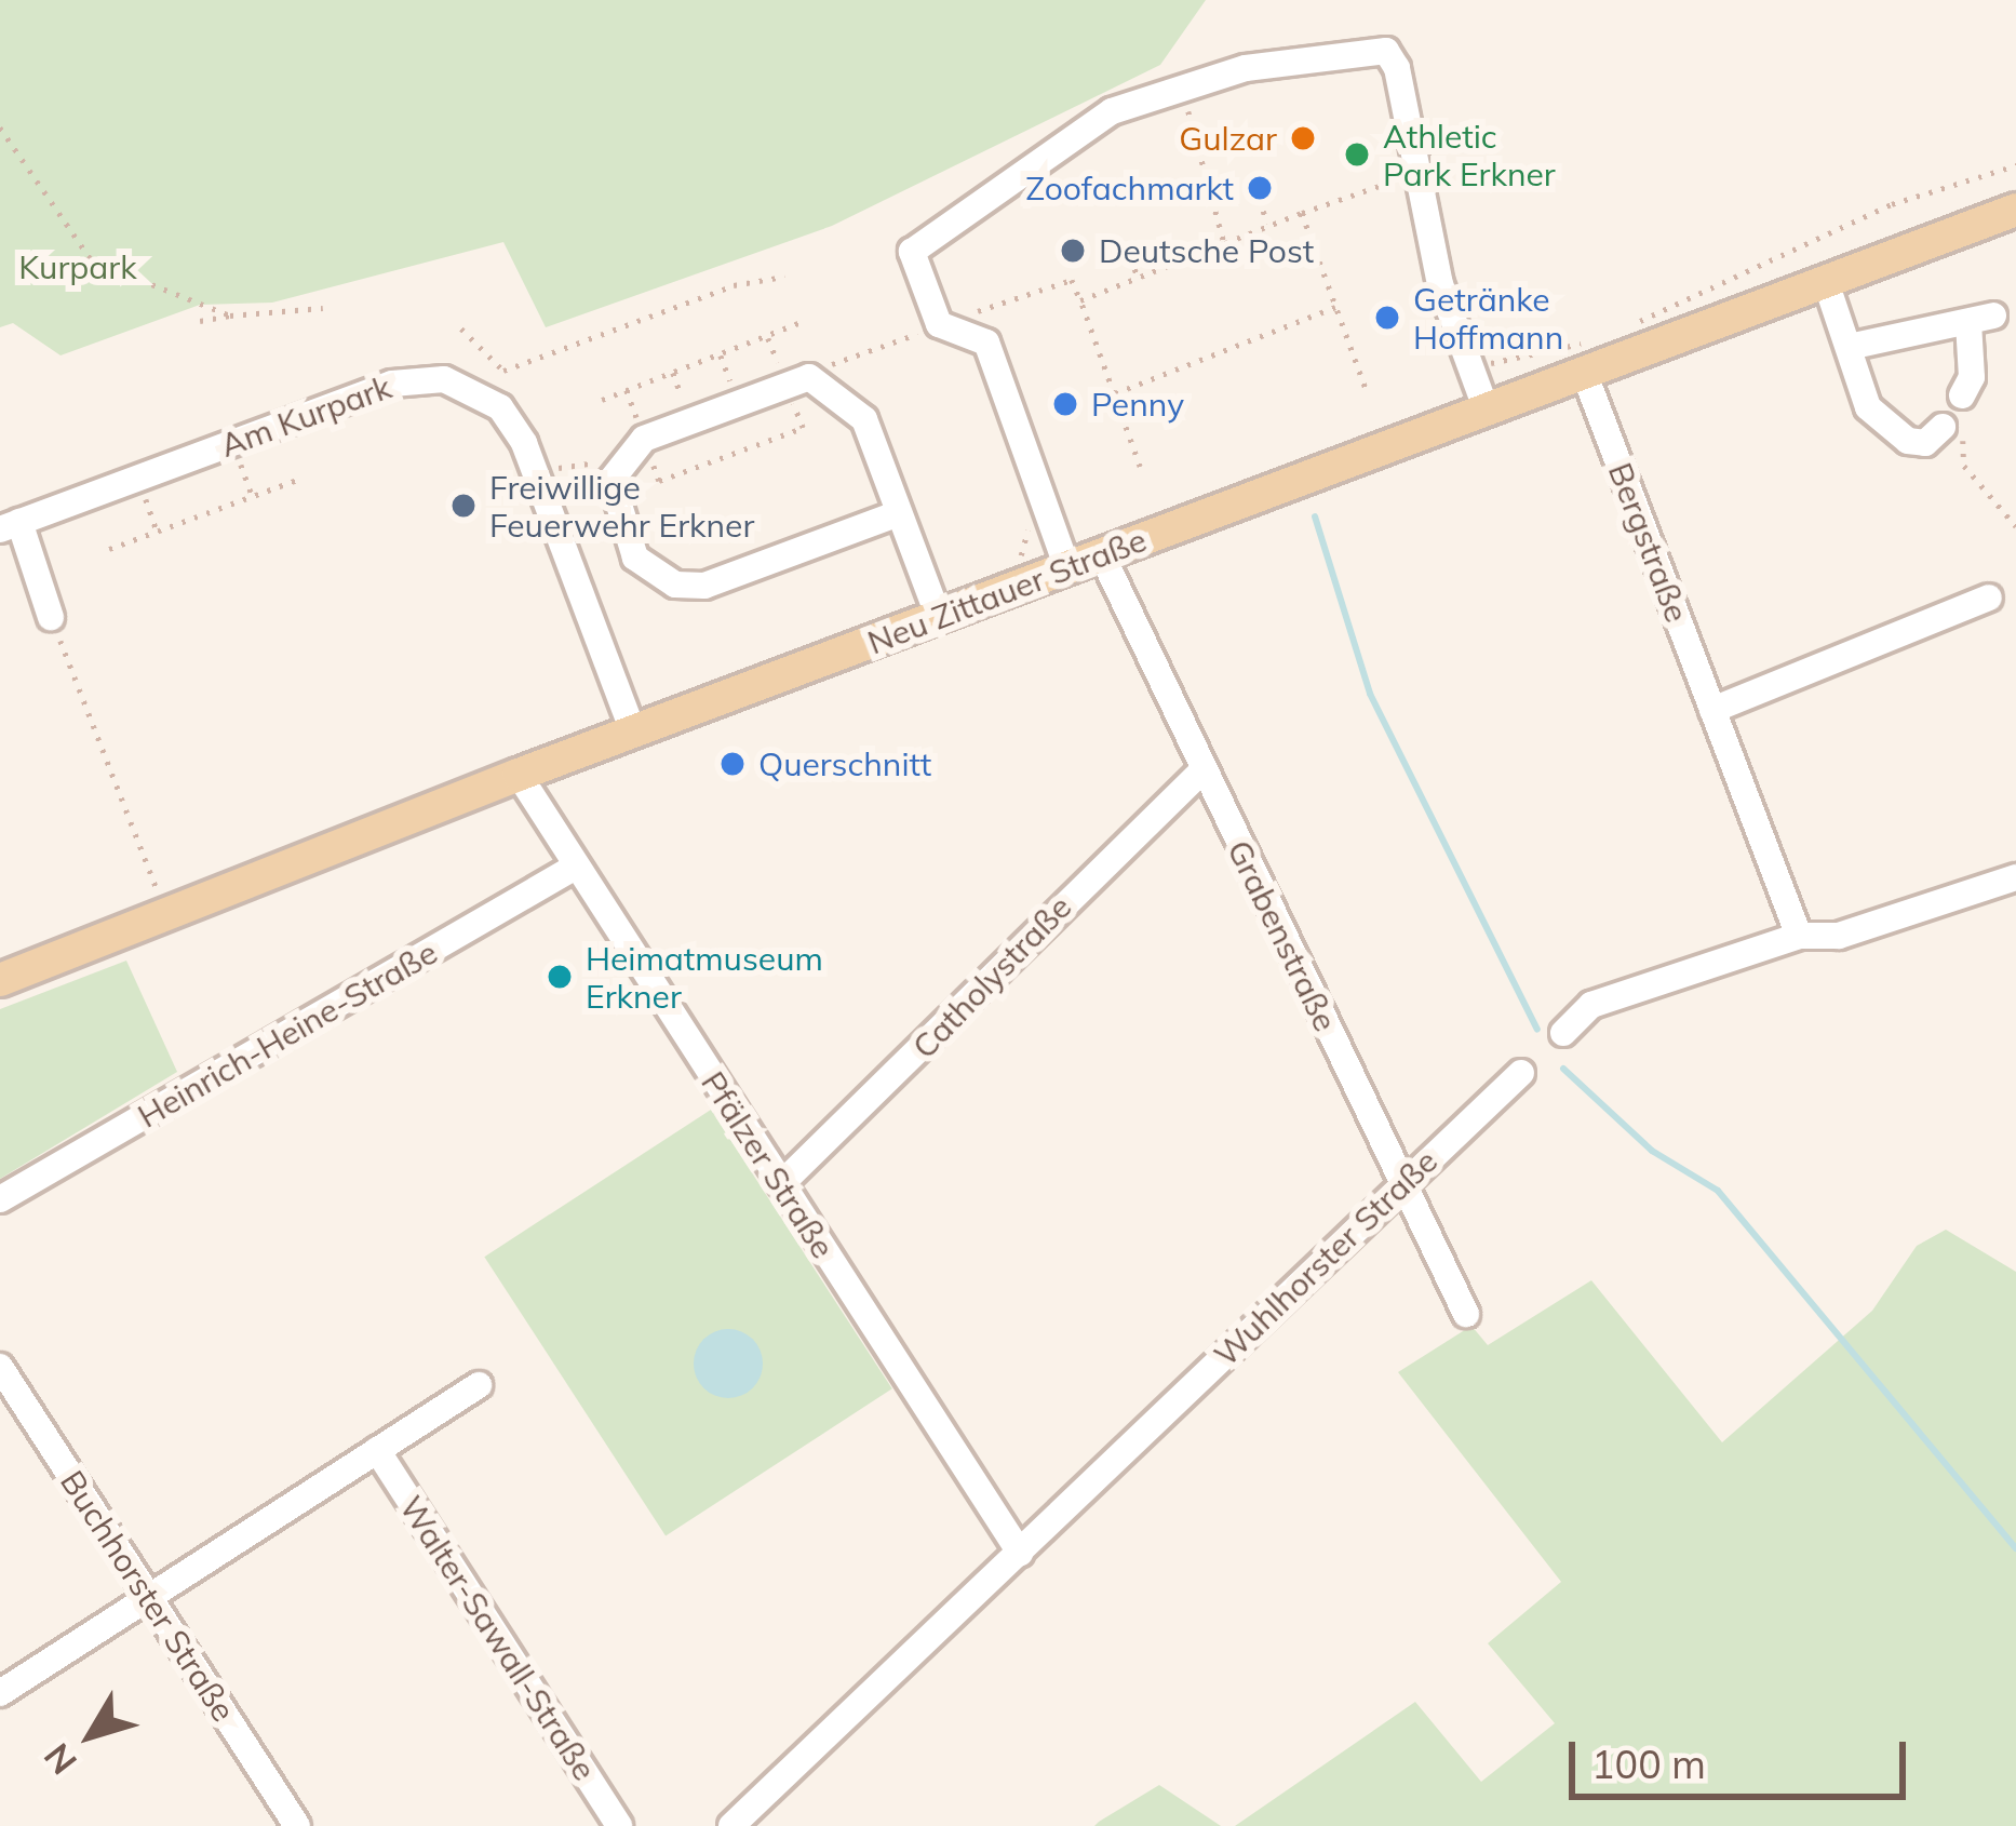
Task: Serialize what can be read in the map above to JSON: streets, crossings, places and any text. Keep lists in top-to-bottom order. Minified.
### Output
{"streets":{"main road":["Neu Zittauer Straße"],"street":["Am Kurpark","Bergstraße","Grabenstraße","Catholystraße","Heinrich-Heine-Straße","Pfälzer Straße","Wuhlhorster Straße","Buchhorster Straße","Walter-Sawall-Straße"]},"crossings":[["Am Kurpark","Neu Zittauer Straße"],["Bergstraße","Neu Zittauer Straße"],["Neu Zittauer Straße","Grabenstraße"],["Neu Zittauer Straße","Pfälzer Straße"],["Grabenstraße","Catholystraße"],["Grabenstraße","Wuhlhorster Straße"],["Catholystraße","Pfälzer Straße"],["Heinrich-Heine-Straße","Pfälzer Straße"],["Pfälzer Straße","Wuhlhorster Straße"]],"parks":["Kurpark"],"places":["Gulzar","Athletic Park Erkner","Zoofachmarkt","Deutsche Post","Getränke Hoffmann","Penny","Freiwillige Feuerwehr Erkner","Querschnitt","Heimatmuseum Erkner"],"scale_bar":"100 m","north":"bottom left"}
